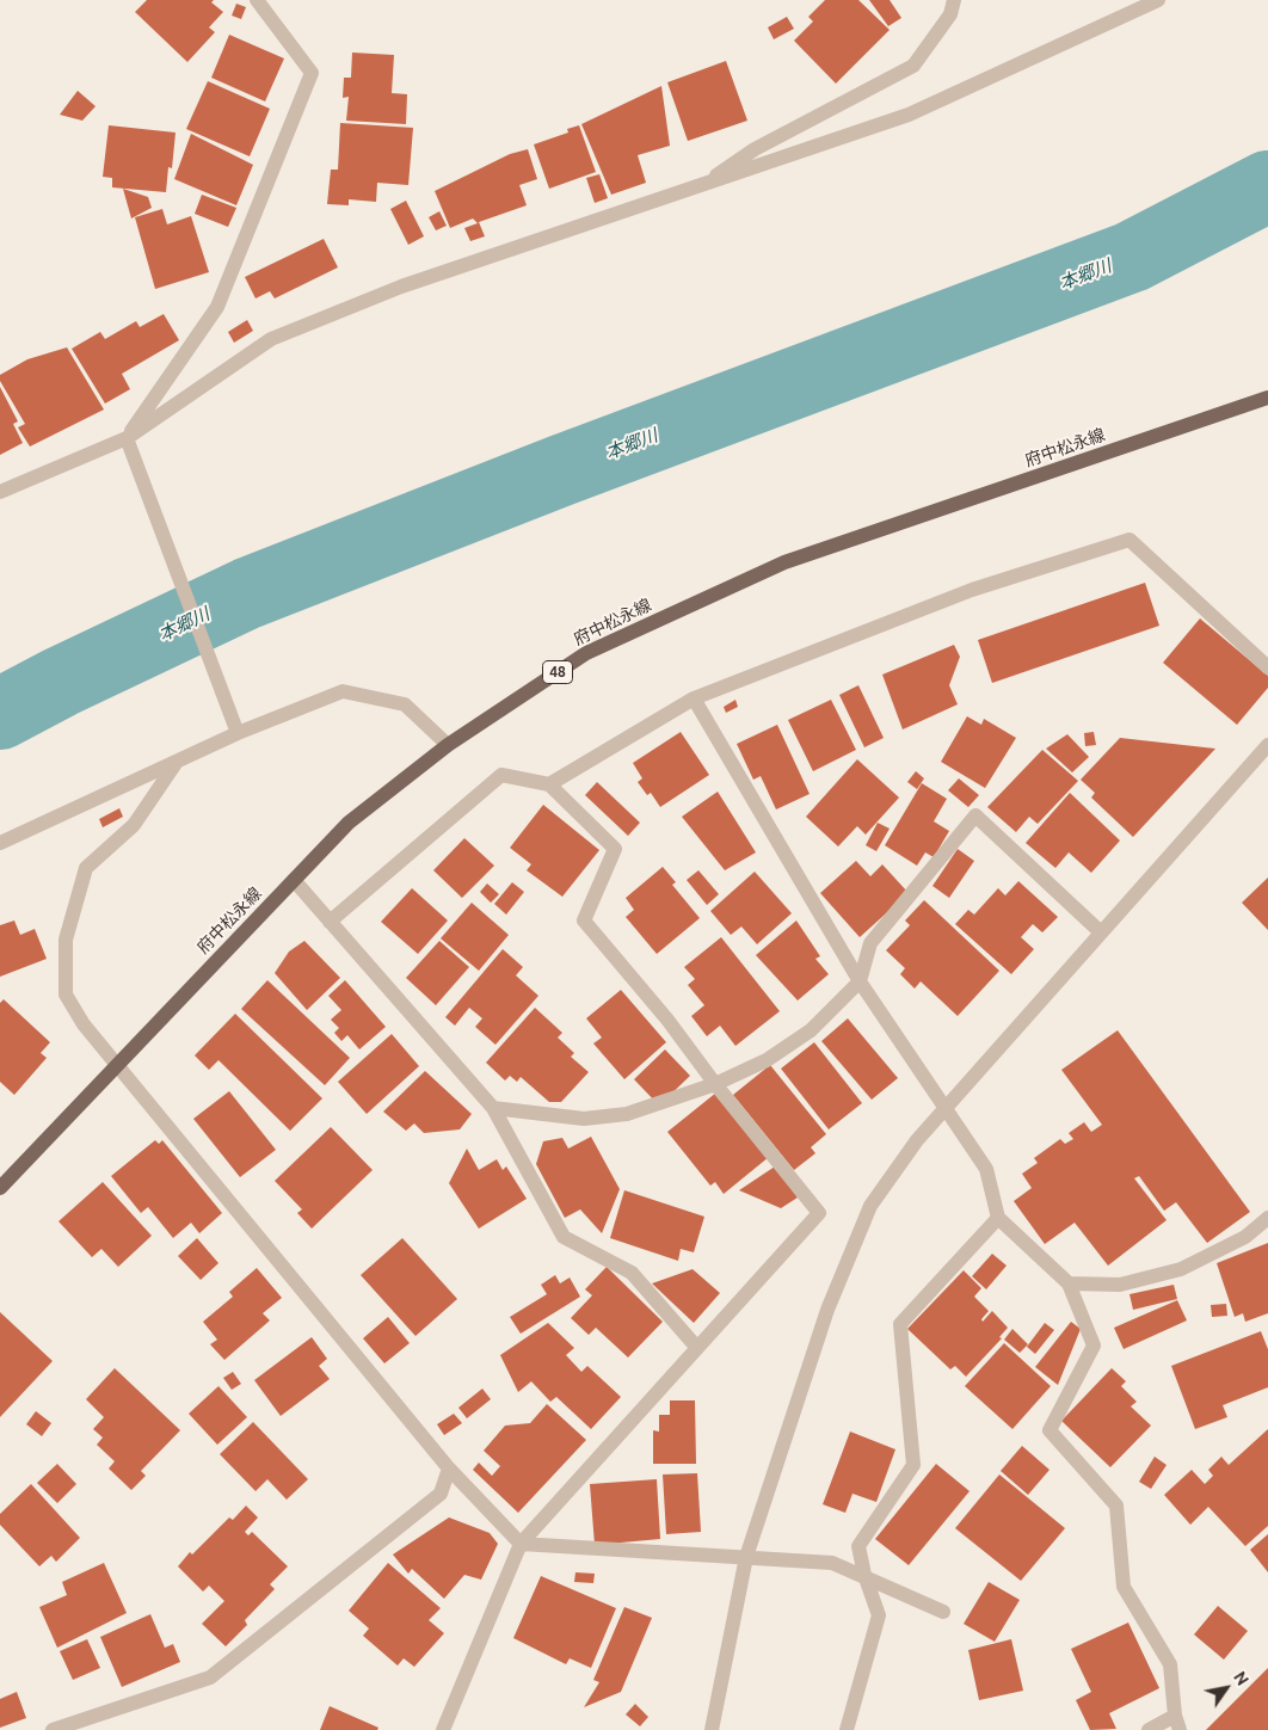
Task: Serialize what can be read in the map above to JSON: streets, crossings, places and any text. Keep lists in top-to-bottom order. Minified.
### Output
{"streets":{"main road":["府中松永線","48"]},"water":["本郷川"],"north":"top right"}
